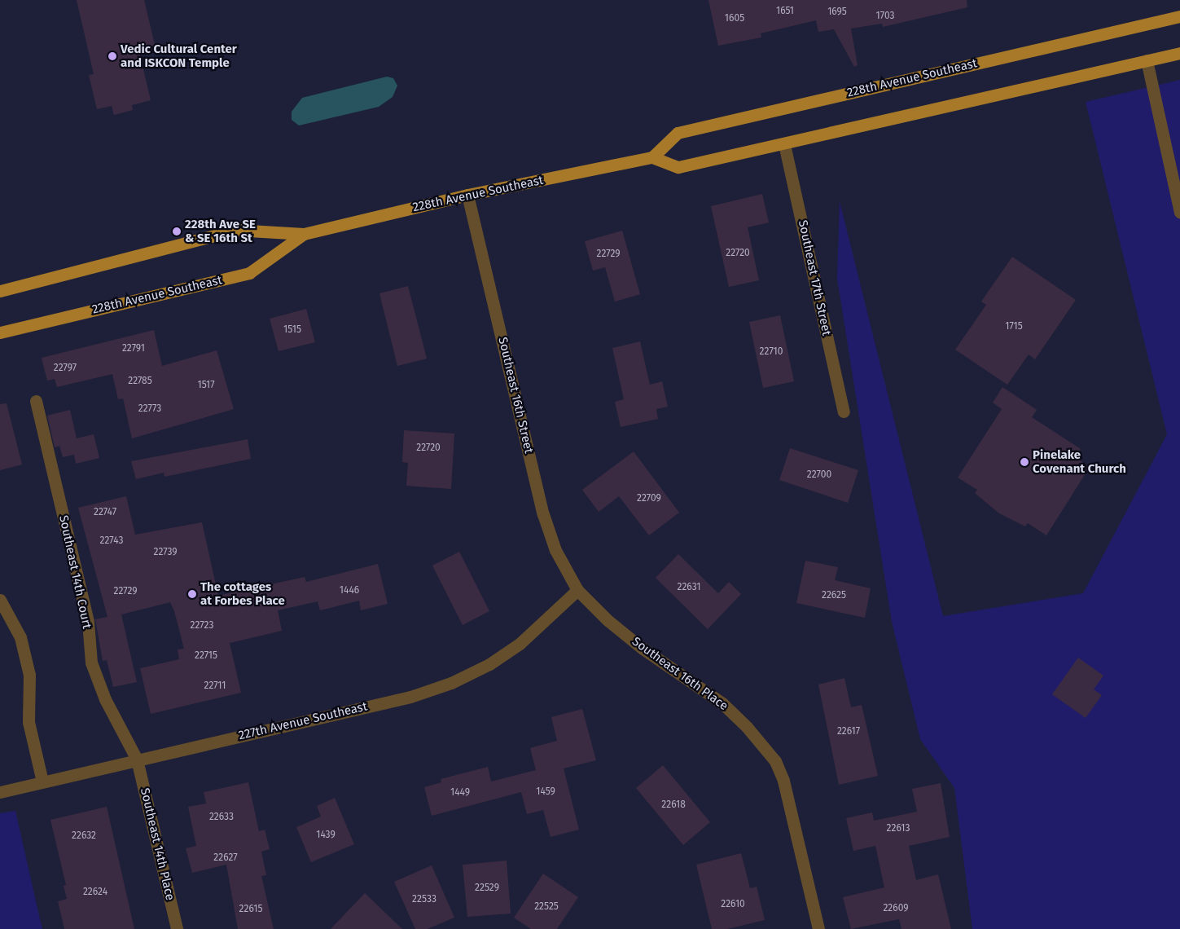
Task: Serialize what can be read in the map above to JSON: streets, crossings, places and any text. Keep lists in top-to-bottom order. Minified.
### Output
{"streets":{"main road":["228th Avenue Southeast"],"street":["Southeast 17th Street","Southeast 16th Street","Southeast 14th Court","Southeast 16th Place","227th Avenue Southeast","Southeast 14th Place"]},"crossings":[["228th Avenue Southeast","Southeast 16th Street"],["Southeast 16th Street","Southeast 16th Place"],["Southeast 16th Street","227th Avenue Southeast"],["Southeast 14th Court","227th Avenue Southeast"],["Southeast 14th Court","Southeast 14th Place"],["Southeast 16th Place","227th Avenue Southeast"],["227th Avenue Southeast","Southeast 14th Place"]],"places":["Vedic Cultural Center and ISKCON Temple","228th Ave SE & SE 16th St","Pinelake Covenant Church","The cottages at Forbes Place"],"house_numbers":["1651","1695","1703","1605","22720","22729","1715","1515","22791","22710","22797","22785","1517","22773","22720","22700","22709","22747","22743","22739","22631","1446","22729","22625","22723","22715","22711","22617","1459","1449","22618","22633","22613","1439","22632","22627","22529","22624","22533","22610","22525","22609","22615"]}
